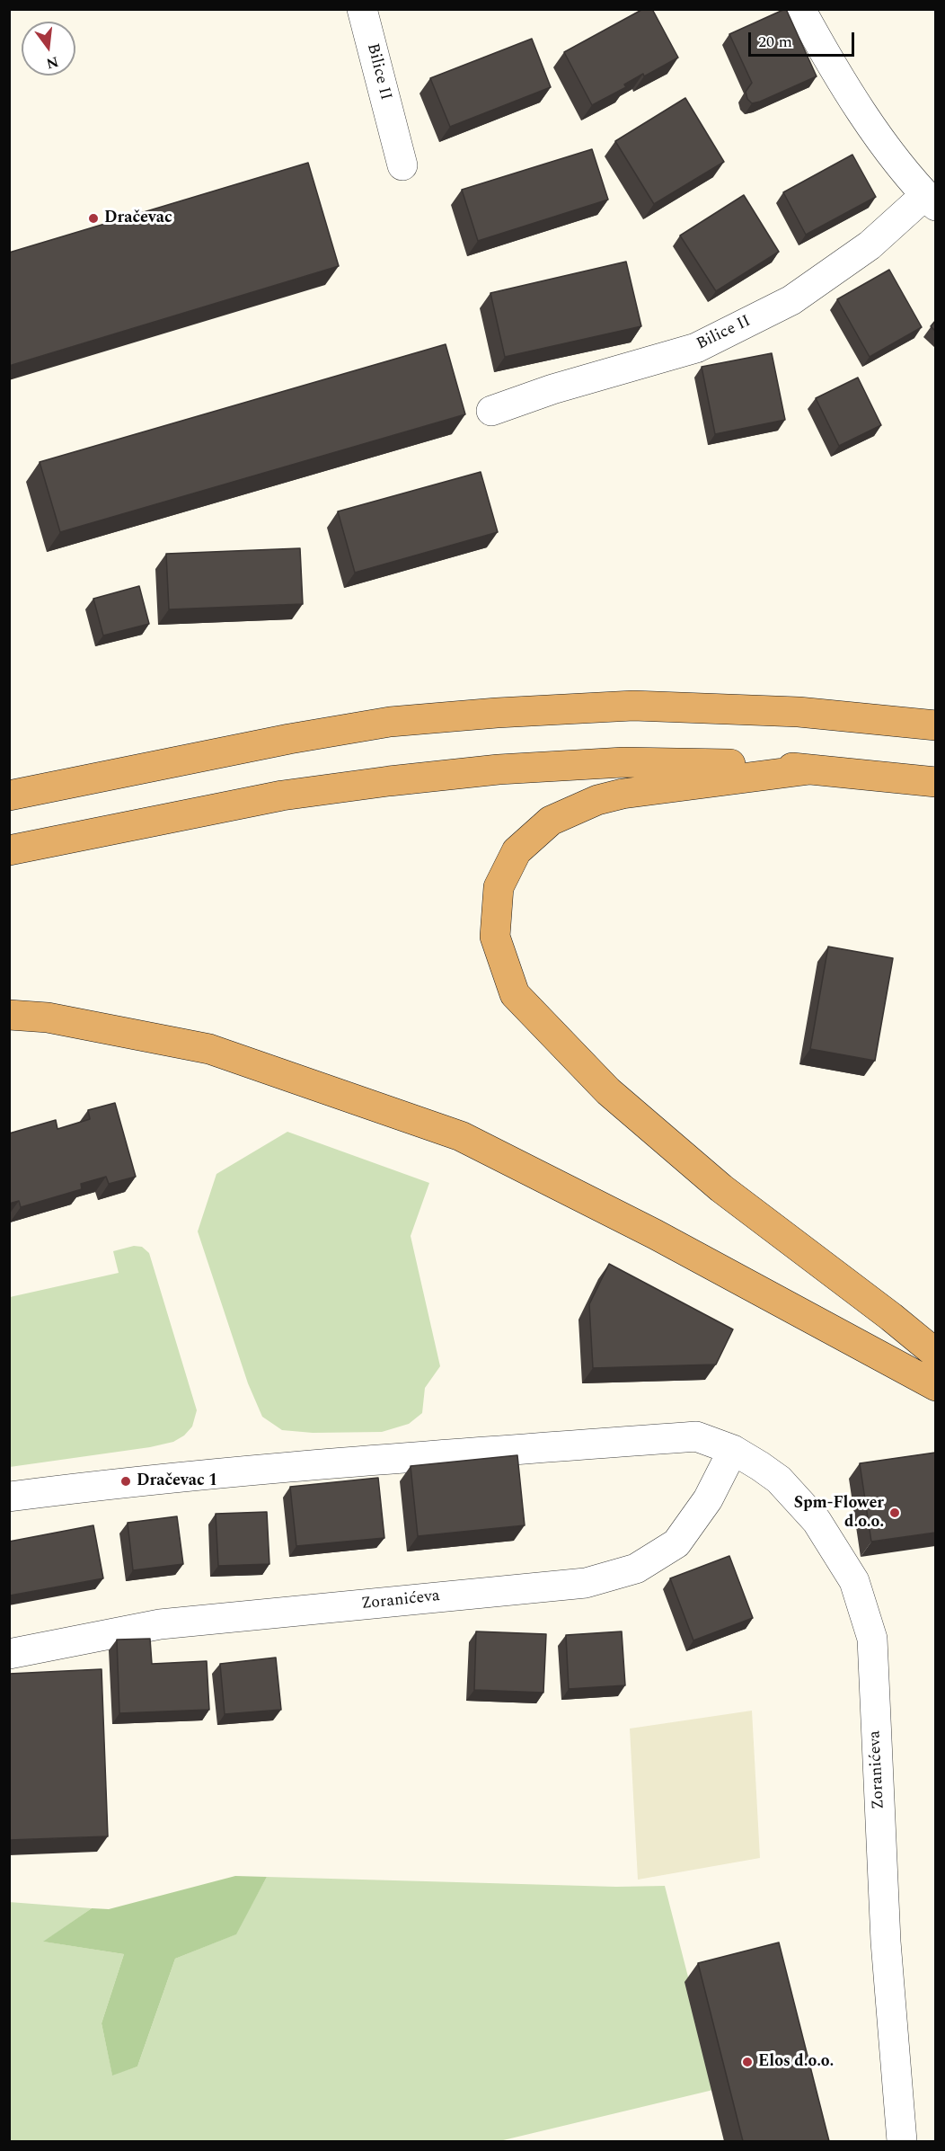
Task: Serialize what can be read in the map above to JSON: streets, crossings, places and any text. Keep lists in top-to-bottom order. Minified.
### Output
{"streets":{"street":["Bilice II","Zoranićeva"]},"places":["Dračevac","Dračevac 1","Spm-Flower d.o.o.","Elos d.o.o."],"scale_bar":"20 m","north":"bottom"}
